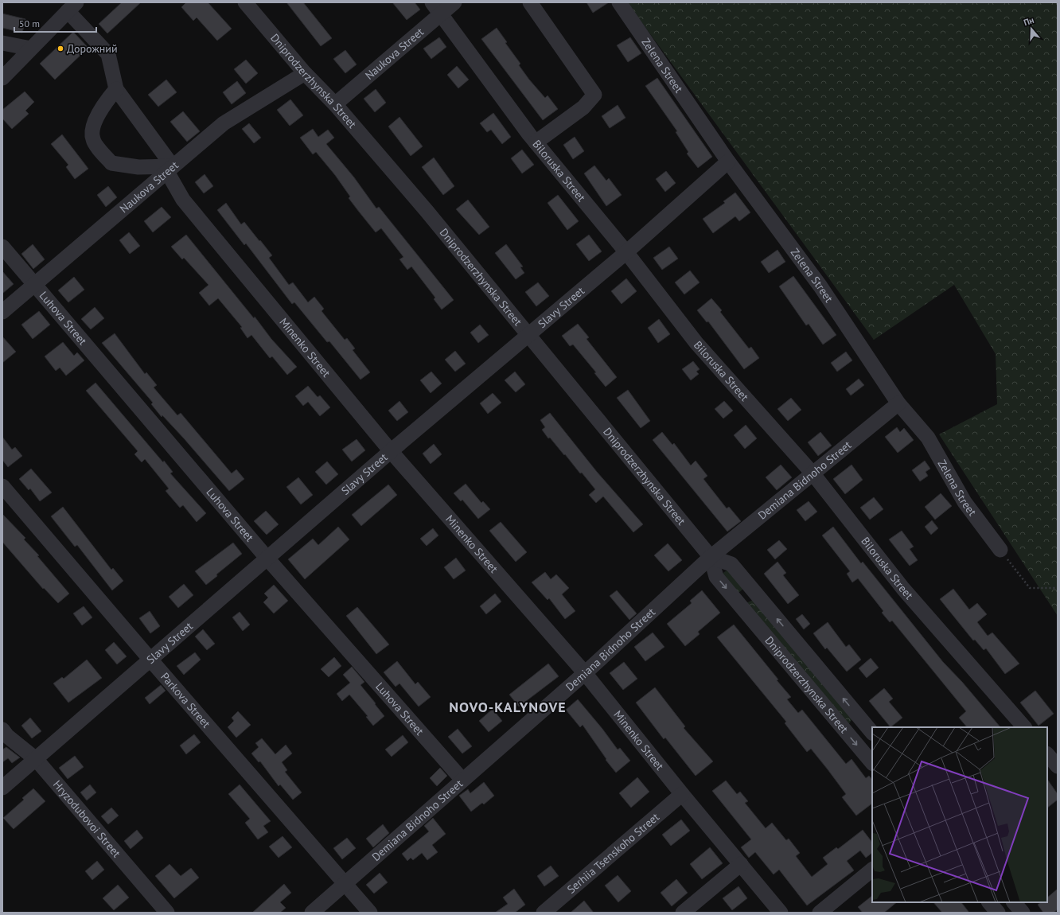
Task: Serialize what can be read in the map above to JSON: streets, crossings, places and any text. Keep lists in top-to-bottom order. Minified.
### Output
{"streets":{"street":["Naukova Street","Zelena Street","Dniprodzerzhynska Street","Biloruska Street","Slavy Street","Luhova Street","Minenko Street","Demiana Bidnoho Street","Parkova Street","Hryzodubovoi Street","Serhiia Tsenskoho Street"]},"crossings":[["Naukova Street","Dniprodzerzhynska Street"],["Naukova Street","Biloruska Street"],["Naukova Street","Luhova Street"],["Naukova Street","Minenko Street"],["Zelena Street","Slavy Street"],["Zelena Street","Demiana Bidnoho Street"],["Dniprodzerzhynska Street","Slavy Street"],["Dniprodzerzhynska Street","Demiana Bidnoho Street"],["Biloruska Street","Slavy Street"],["Biloruska Street","Demiana Bidnoho Street"],["Slavy Street","Luhova Street"],["Slavy Street","Minenko Street"],["Slavy Street","Parkova Street"],["Slavy Street","Hryzodubovoi Street"],["Luhova Street","Demiana Bidnoho Street"],["Minenko Street","Demiana Bidnoho Street"],["Minenko Street","Serhiia Tsenskoho Street"],["Demiana Bidnoho Street","Parkova Street"]],"districts":["NOVO-KALYNOVE"],"places":["Дорожний"],"scale_bar":"50 m","north":"top"}
